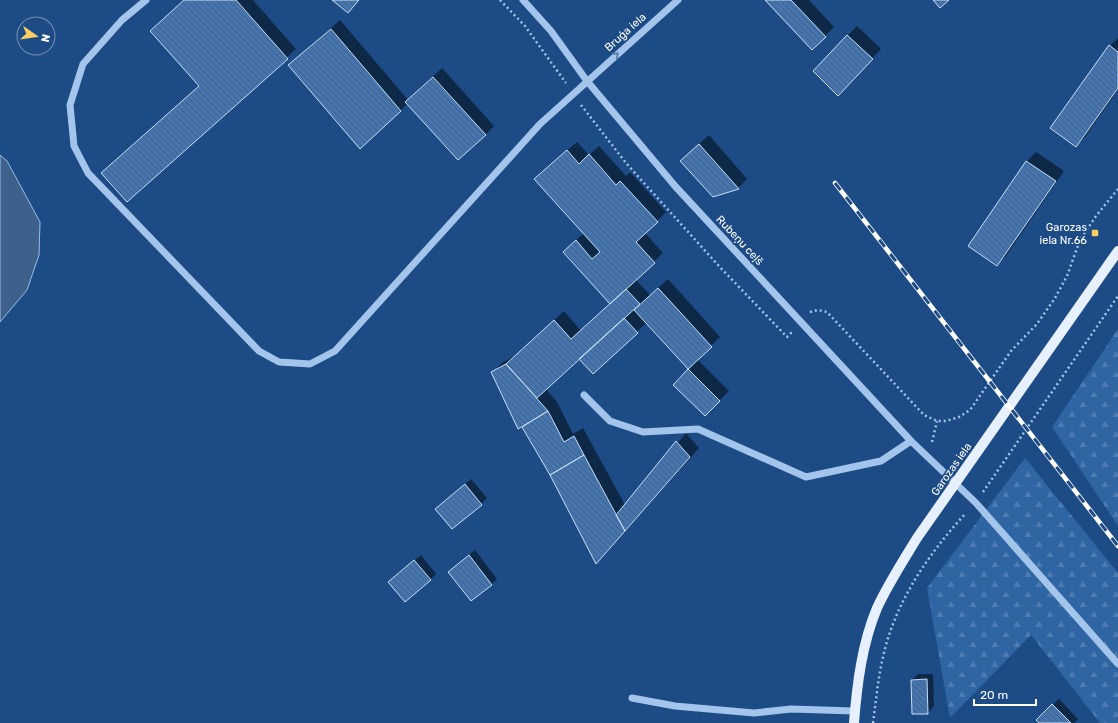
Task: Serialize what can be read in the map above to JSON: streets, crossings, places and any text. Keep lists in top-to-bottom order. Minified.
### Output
{"streets":{"main road":["Garozas iela"],"street":["Bruģa iela","Rubeņu ceļš"]},"crossings":[["Bruģa iela","Rubeņu ceļš"],["Rubeņu ceļš","Garozas iela"]],"places":{"transit":["Garozas iela Nr.66"]},"scale_bar":"20 m","north":"right"}
